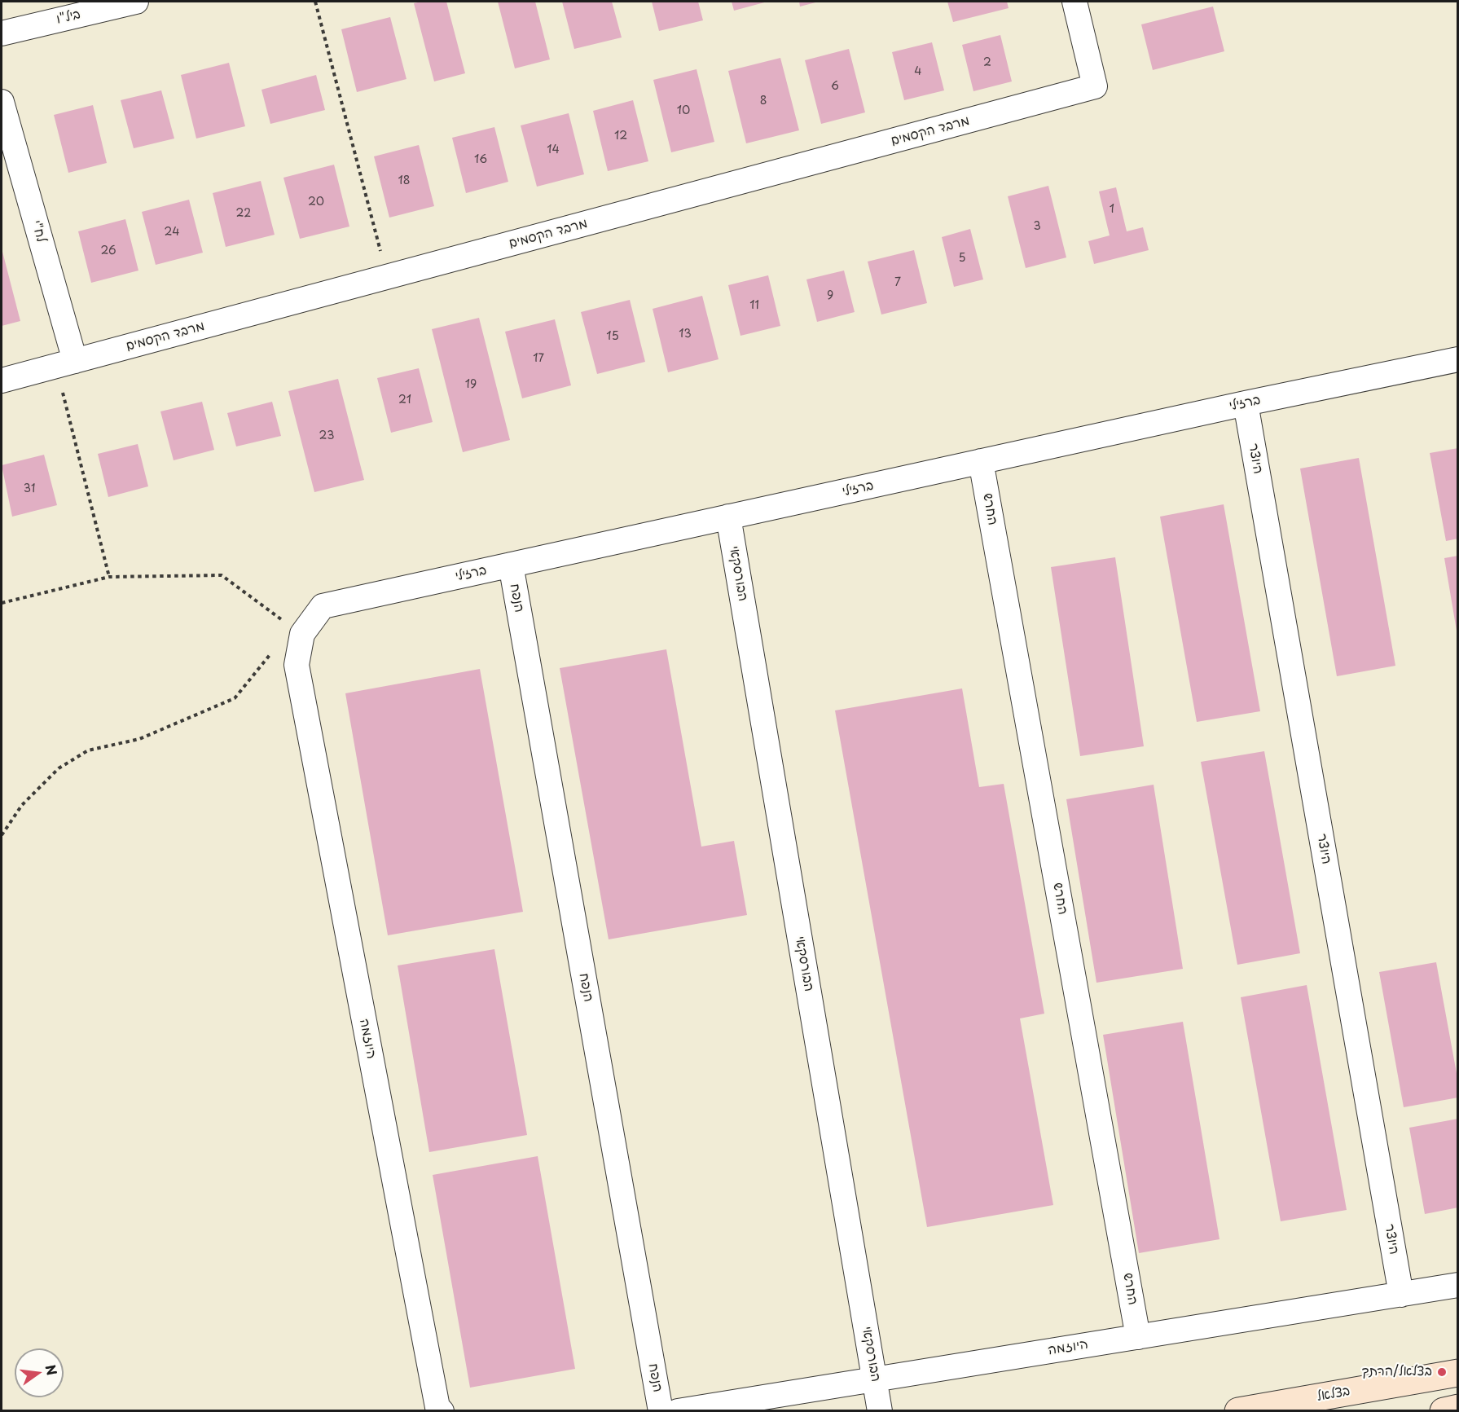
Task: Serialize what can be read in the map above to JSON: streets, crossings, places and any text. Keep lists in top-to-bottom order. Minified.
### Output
{"streets":{"street":["ביל\"ו","מרבד הקסמים","לח\"י","ברזילי","היוצר","החרש","הבורסקאי","הנפח","היוזמה","בצלאל"]},"crossings":[["מרבד הקסמים","לח\"י"],["ברזילי","היוצר"],["ברזילי","החרש"],["ברזילי","הבורסקאי"],["ברזילי","הנפח"],["ברזילי","היוזמה"],["היוצר","היוזמה"],["החרש","היוזמה"],["הבורסקאי","היוזמה"]],"places":["בצלאל/הרתך"],"house_numbers":["2","4","6","8","10","12","14","16","18","20","1","22","3","24","26","5","7","9","11","13","15","17","19","21","23","31"],"north":"right"}
